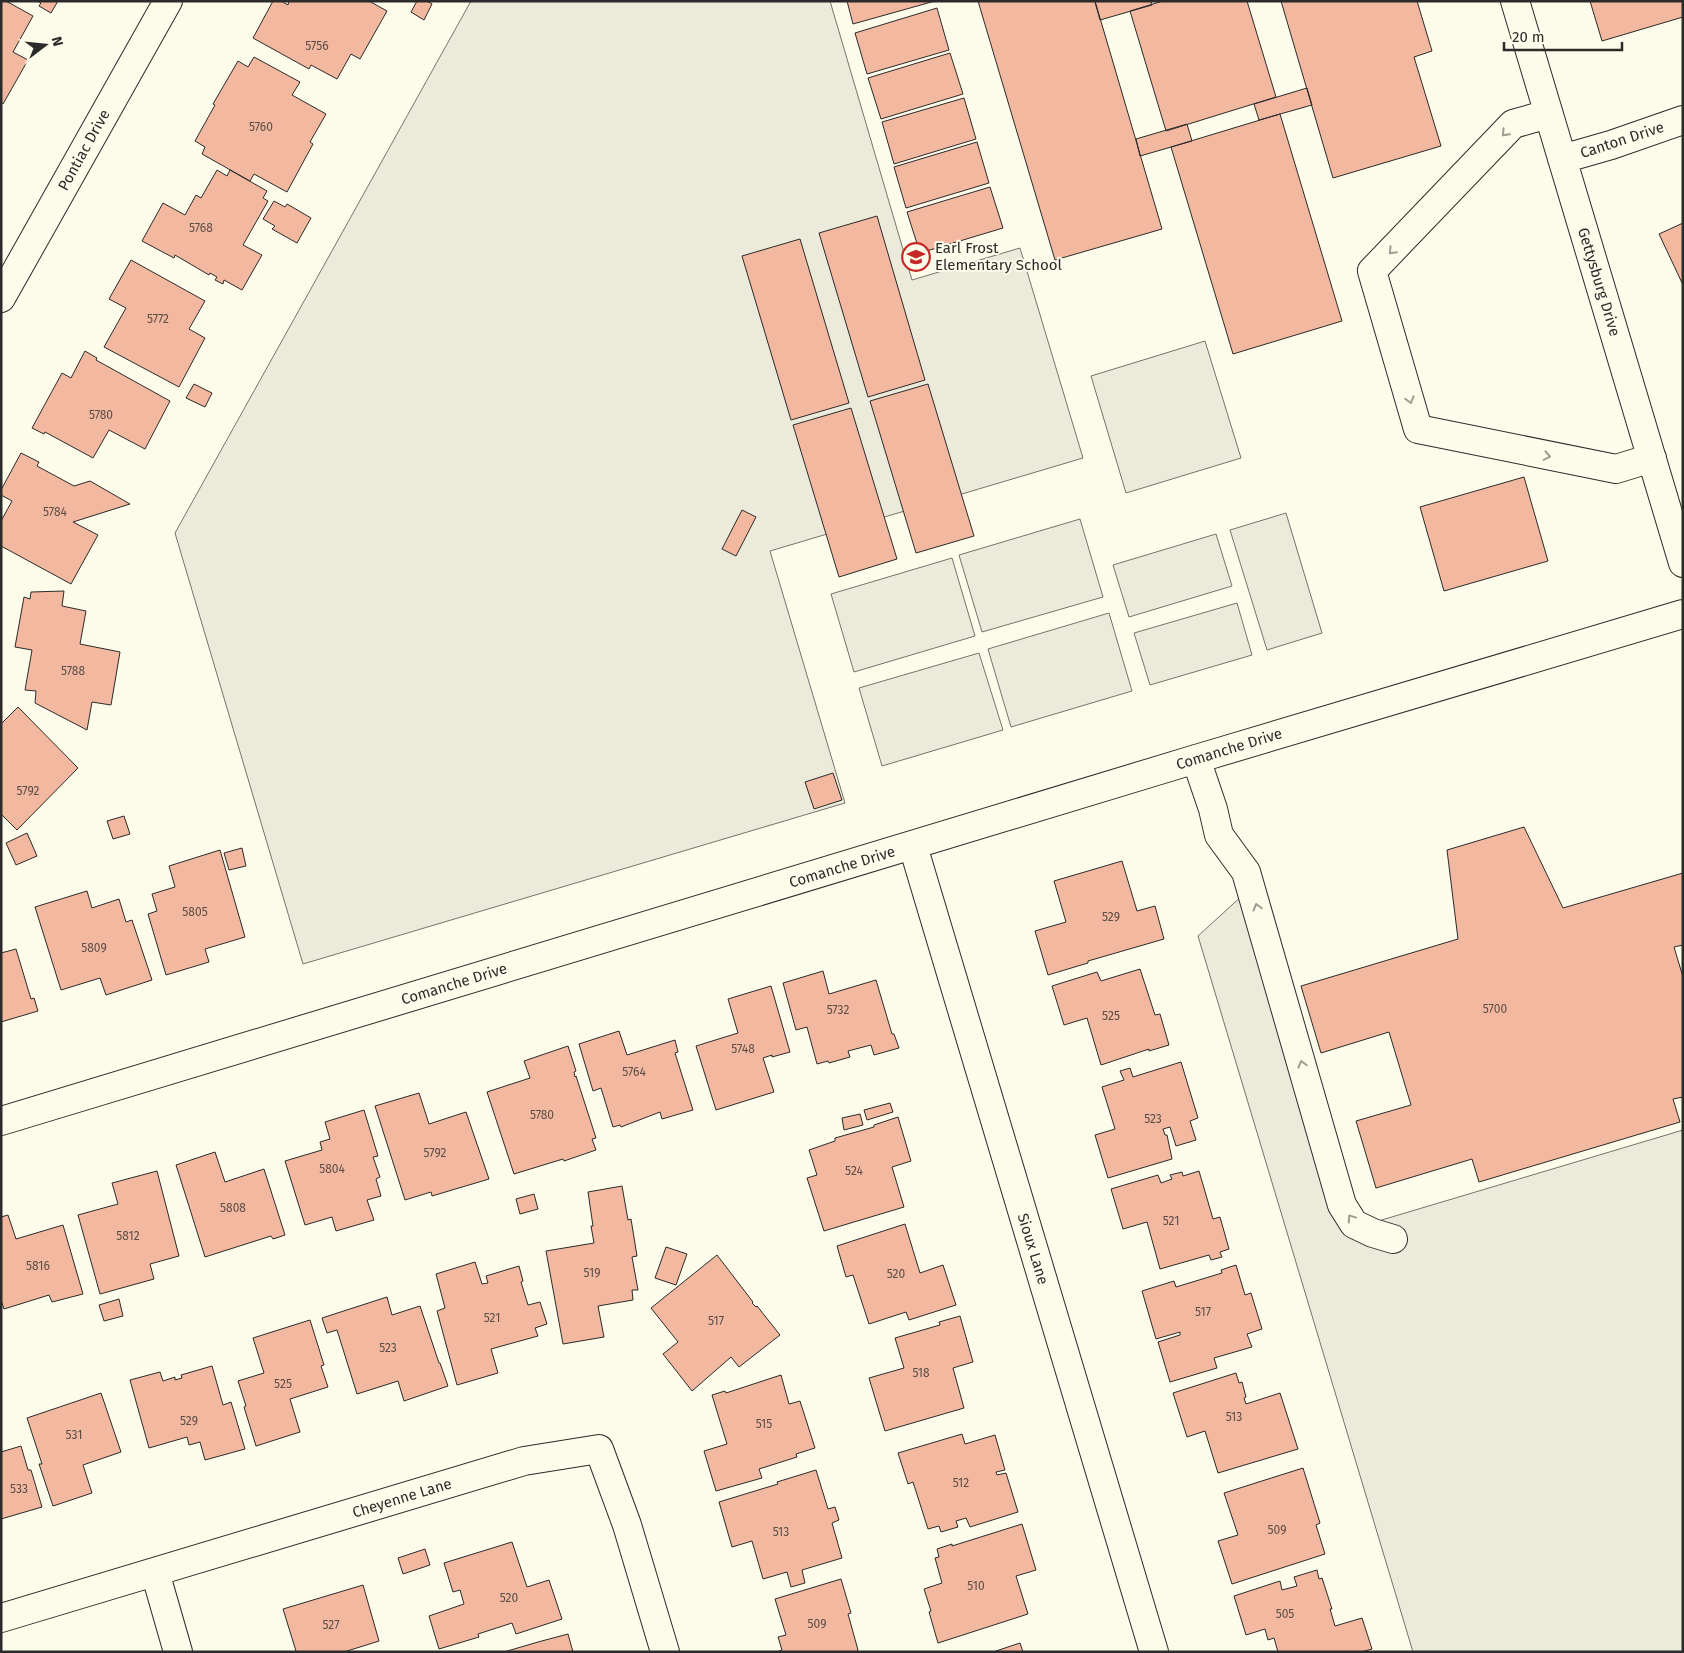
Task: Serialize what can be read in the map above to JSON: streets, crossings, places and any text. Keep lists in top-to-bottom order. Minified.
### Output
{"streets":{"street":["Canton Drive","Pontiac Drive","Gettysburg Drive","Comanche Drive","Sioux Lane","Cheyenne Lane"]},"crossings":[["Canton Drive","Gettysburg Drive"],["Comanche Drive","Sioux Lane"]],"places":{"school or university":["Earl Frost Elementary School"]},"house_numbers":["5756","5760","5768","5772","5780","5784","5788","5792","5805","529","5809","5700","5732","525","5748","5764","5780","523","5792","5804","524","5808","521","5812","5816","519","520","517","521","517","523","518","525","513","529","515","531","512","533","509","513","510","520","505","509","527"],"scale_bar":"20 m","north":"right"}
